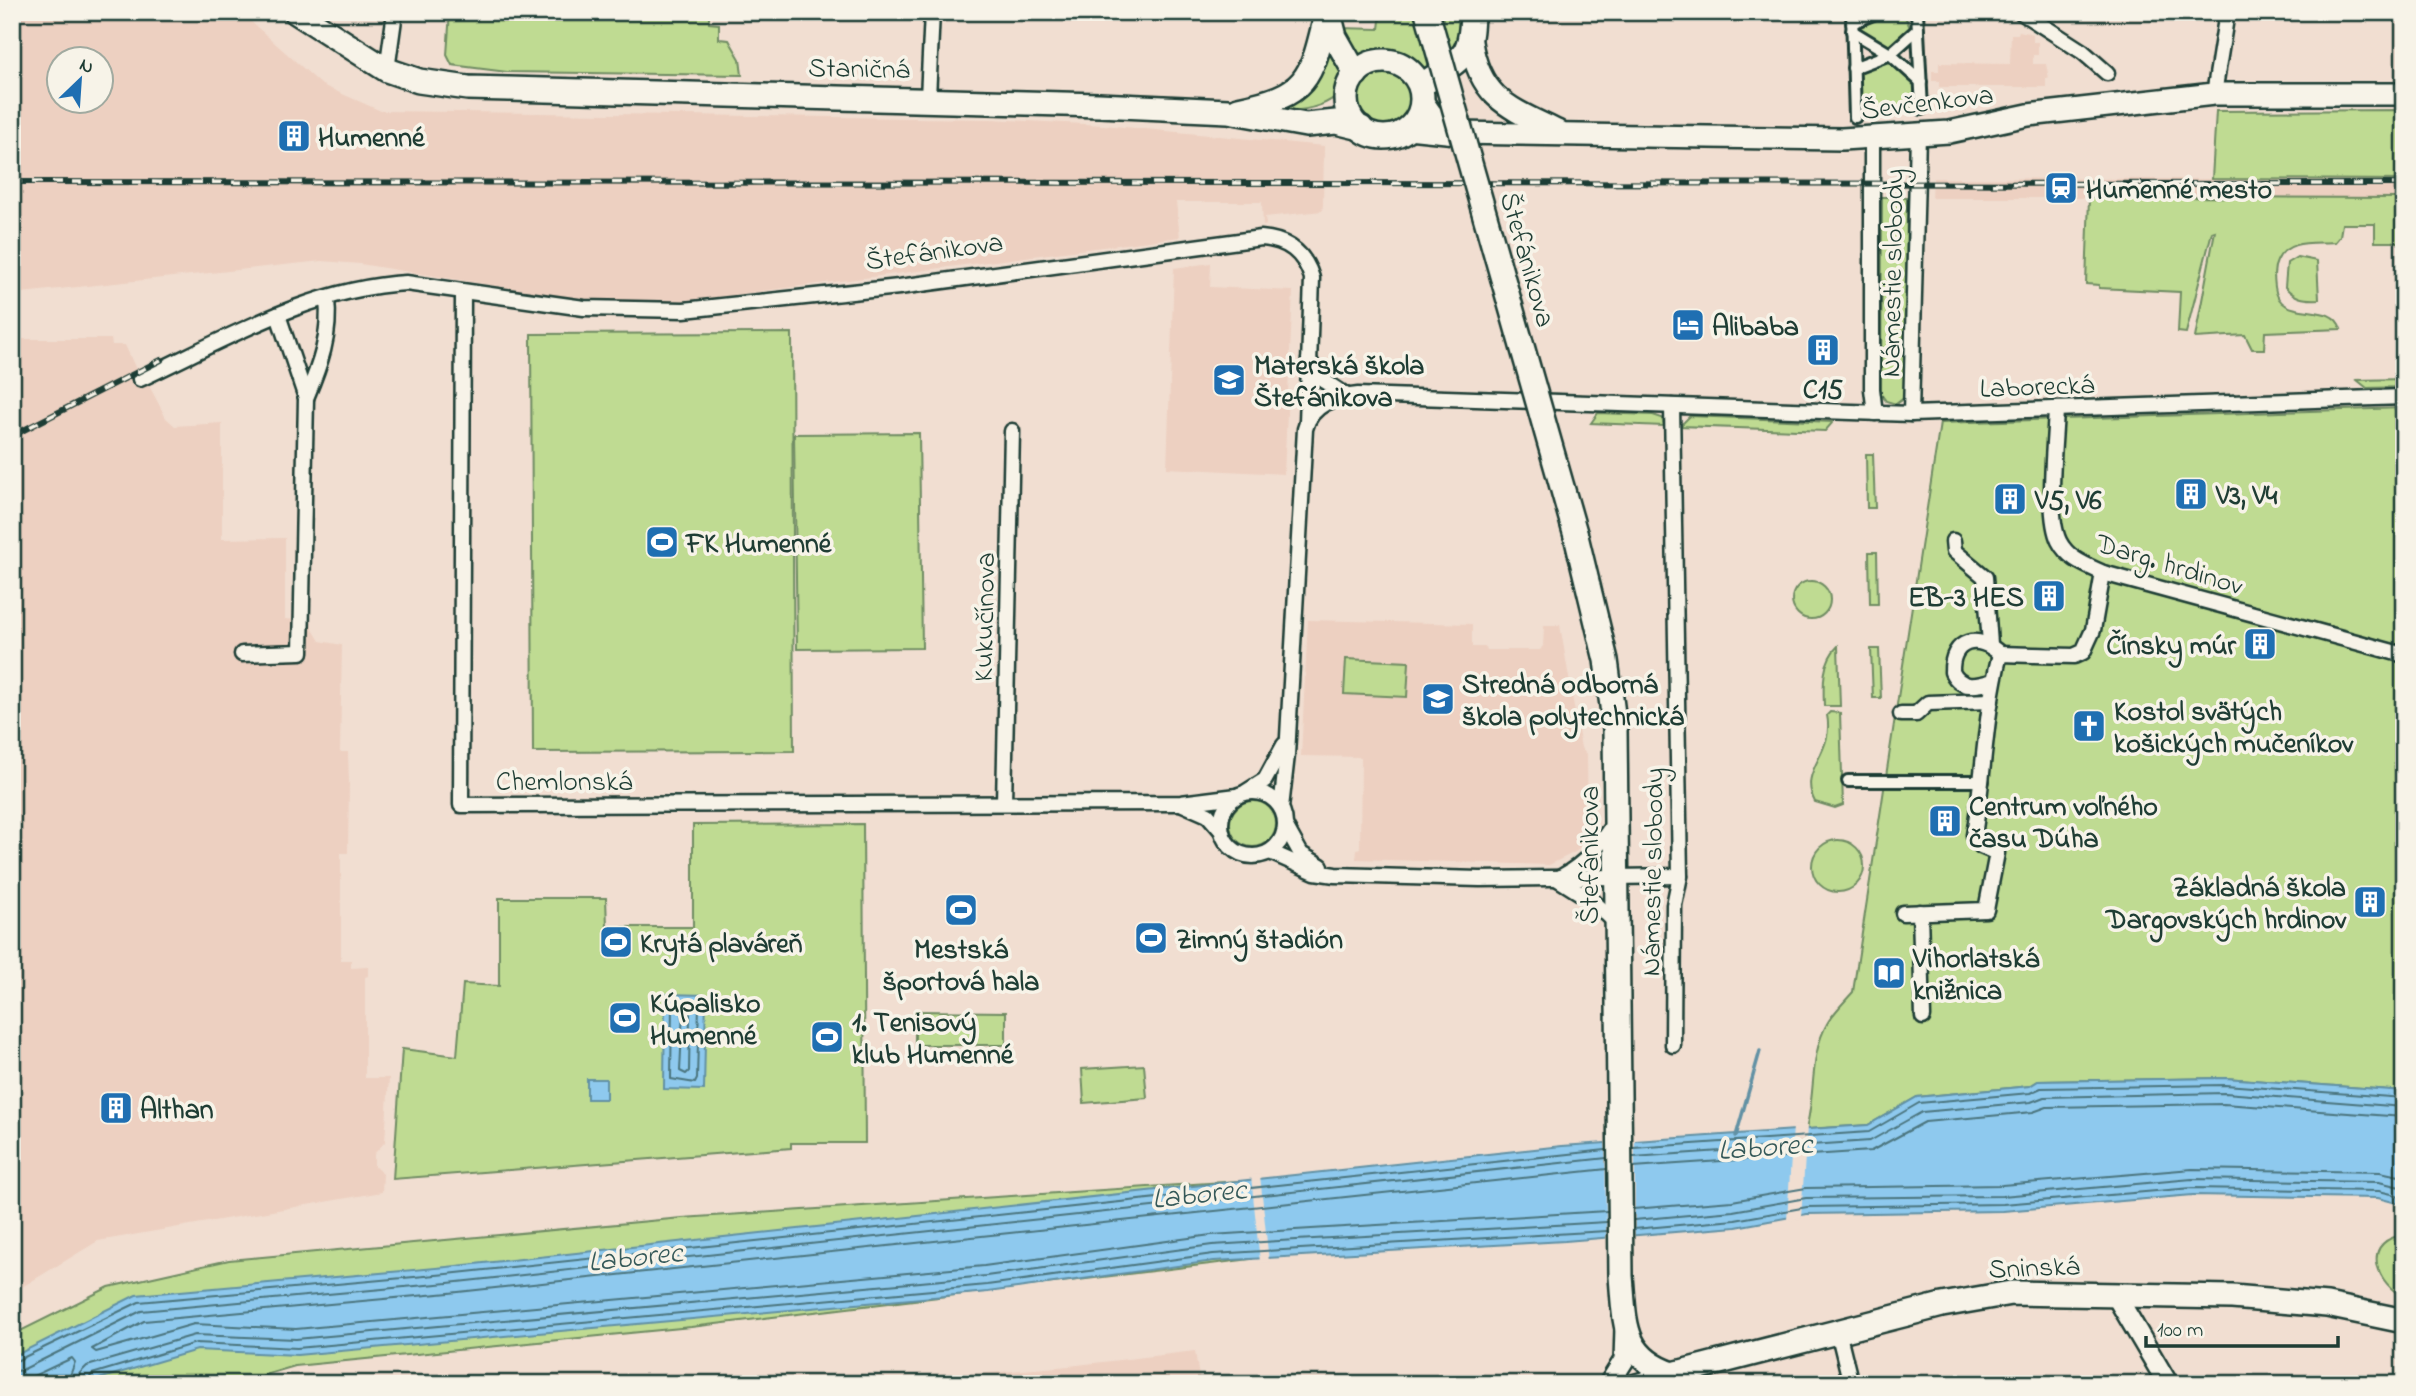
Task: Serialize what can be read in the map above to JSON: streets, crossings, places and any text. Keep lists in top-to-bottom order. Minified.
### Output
{"streets":{"main road":["Staničná","Ševčenkova","Štefánikova","Sninská"],"street":["Námestie slobody","Laborecká","Darg. hrdinov","Kukučínova","Chemlonská"]},"crossings":[["Staničná","Ševčenkova"],["Ševčenkova","Námestie slobody"],["Štefánikova","Námestie slobody"],["Štefánikova","Chemlonská"],["Štefánikova","Sninská"],["Námestie slobody","Laborecká"],["Laborecká","Darg. hrdinov"],["Kukučínova","Chemlonská"]],"water":["Laborec"],"places":{"building":["Humenné","C15","V3, V4","V5, V6","EB-3 HES","Čínsky múr","Centrum voľného času Dúha","Základná škola Dargovských hrdinov","Althan"],"station":["Humenné mesto"],"hotel":["Alibaba"],"school or university":["Materská škola Štefánikova","Stredná odborná škola polytechnická"],"sports":["FK Humenné","Mestská športová hala","Zimný štadión","Krytá plaváreň","Kúpalisko Humenné","1. Tenisový klub Humenné"],"church":["Kostol svätých košických mučeníkov"],"library":["Vihorlatská knižnica"]},"scale_bar":"100 m","north":"top right"}
